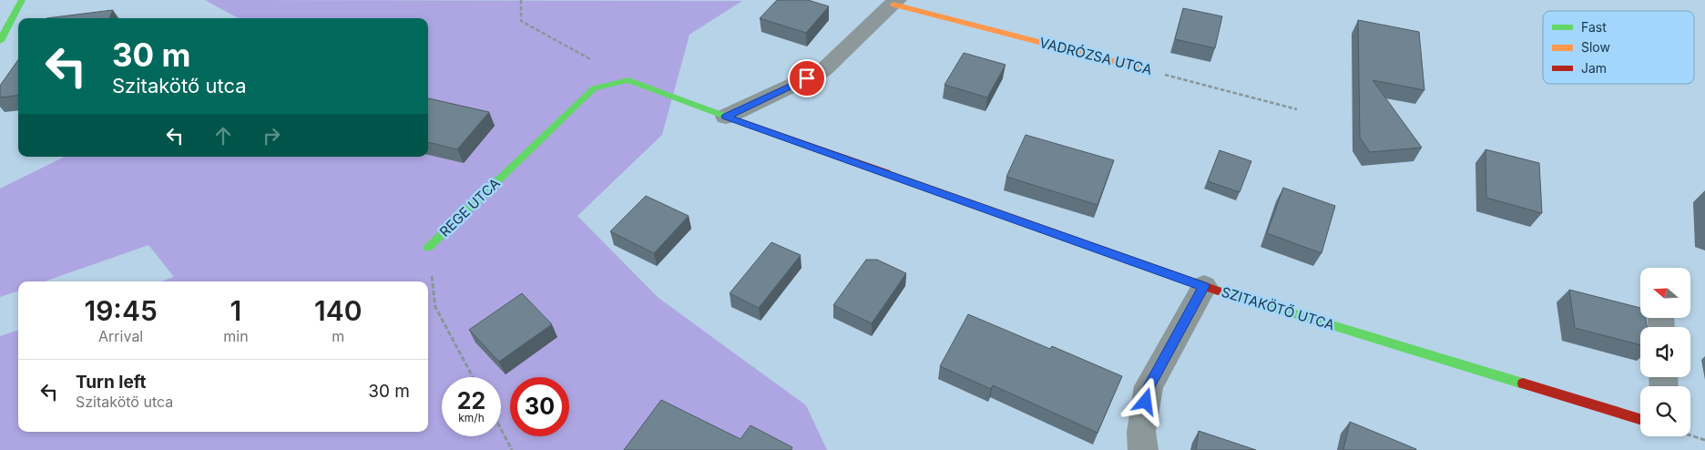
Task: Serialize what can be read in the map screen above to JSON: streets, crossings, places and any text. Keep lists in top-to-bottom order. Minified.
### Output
{"streets":{"street":["VADRÓZSA UTCA","REGE UTCA","SZITAKÖTŐ UTCA"]},"crossings":[["VADRÓZSA UTCA","SZITAKÖTŐ UTCA"],["REGE UTCA","SZITAKÖTŐ UTCA"]],"legend":["Fast","Slow","Jam"],"north":"left","page":{"turn":["30 m","Szitakötő utca"],"eta":["19:45","Arrival","1","min","140","m"],"list":[{"name":"Turn left","note":"Szitakötő utca","value":"30 m"}],"speed":"22 km/h","limit":"30"}}
